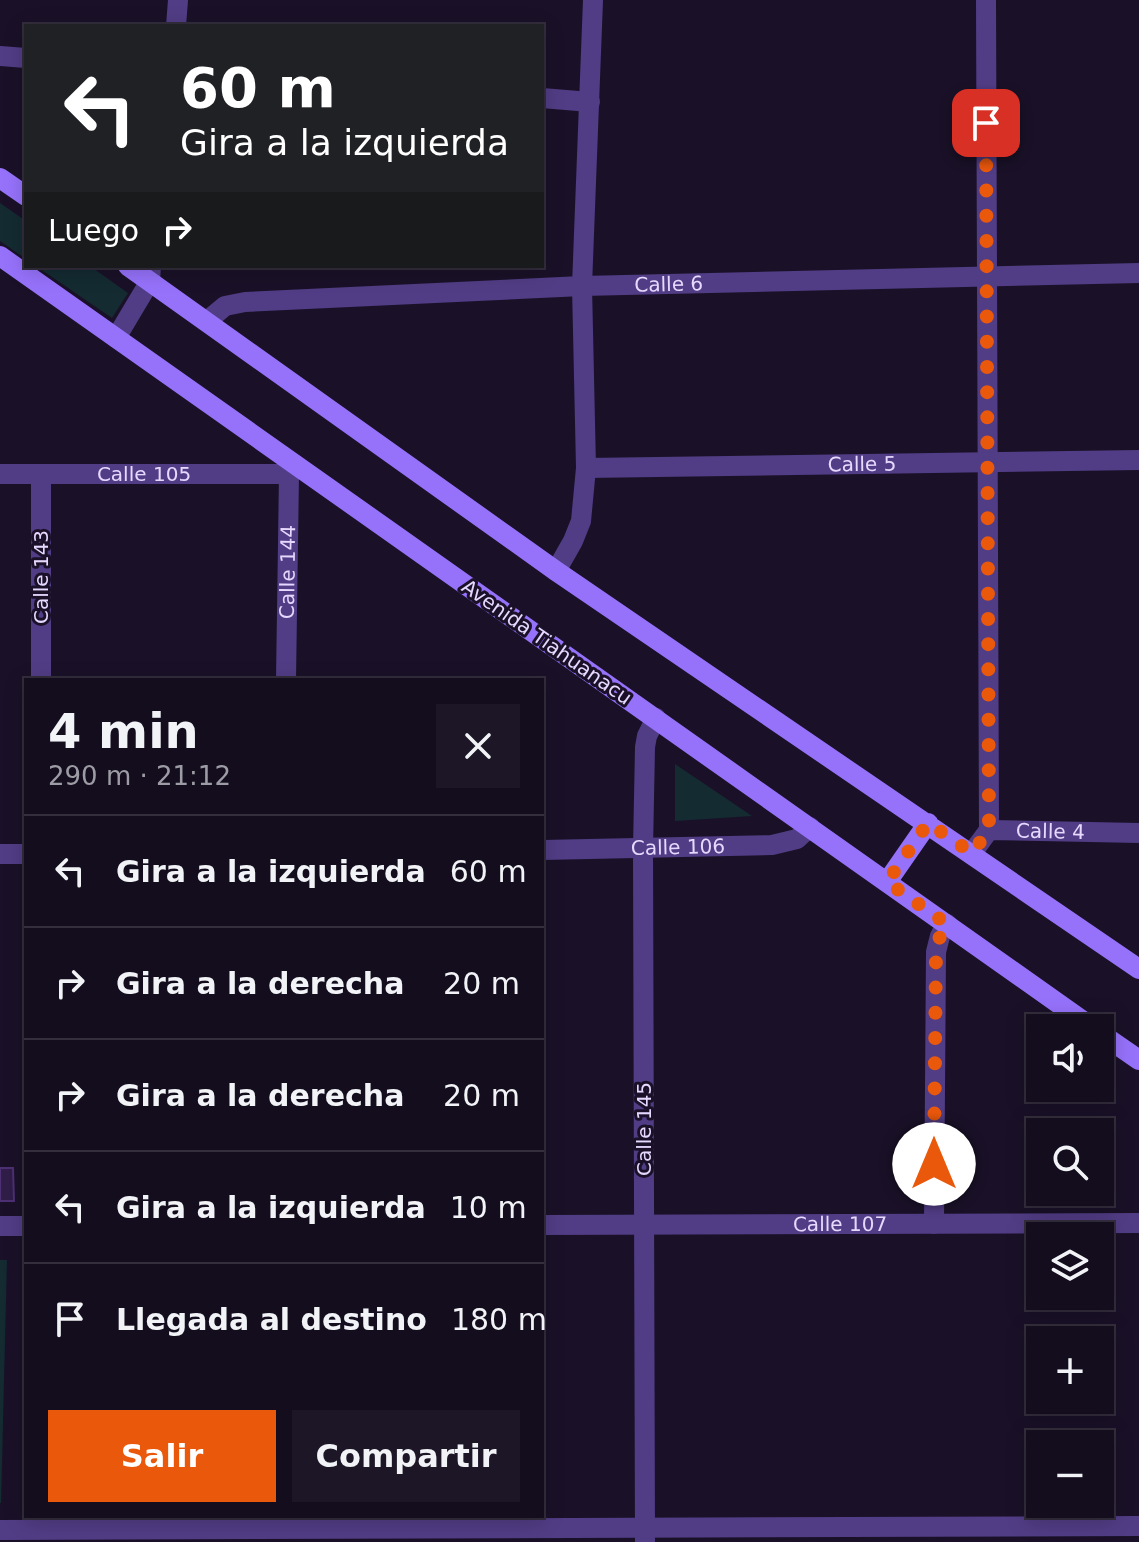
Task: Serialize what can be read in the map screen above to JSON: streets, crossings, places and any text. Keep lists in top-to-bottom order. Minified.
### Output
{"streets":{"main road":["Avenida Tiahuanacu"],"street":["Calle 6","Calle 5","Calle 105","Calle 144","Calle 143","Calle 4","Calle 106","Calle 145","Calle 107"]},"crossings":[["Calle 105","Calle 144"],["Calle 105","Calle 143"],["Calle 105","Avenida Tiahuanacu"],["Calle 144","Avenida Tiahuanacu"],["Avenida Tiahuanacu","Calle 106"],["Avenida Tiahuanacu","Calle 145"],["Calle 106","Calle 145"],["Calle 145","Calle 107"]],"page":{"turn":["60 m","Gira a la izquierda"],"then":"Luego","heading":["4 min","290 m · 21:12"],"list":[{"name":"Gira a la izquierda","value":"60 m"},{"name":"Gira a la derecha","value":"20 m"},{"name":"Gira a la derecha","value":"20 m"},{"name":"Gira a la izquierda","value":"10 m"},{"name":"Llegada al destino","value":"180 m"}],"map_buttons":["+","−"],"buttons":["Salir","Compartir"]}}
